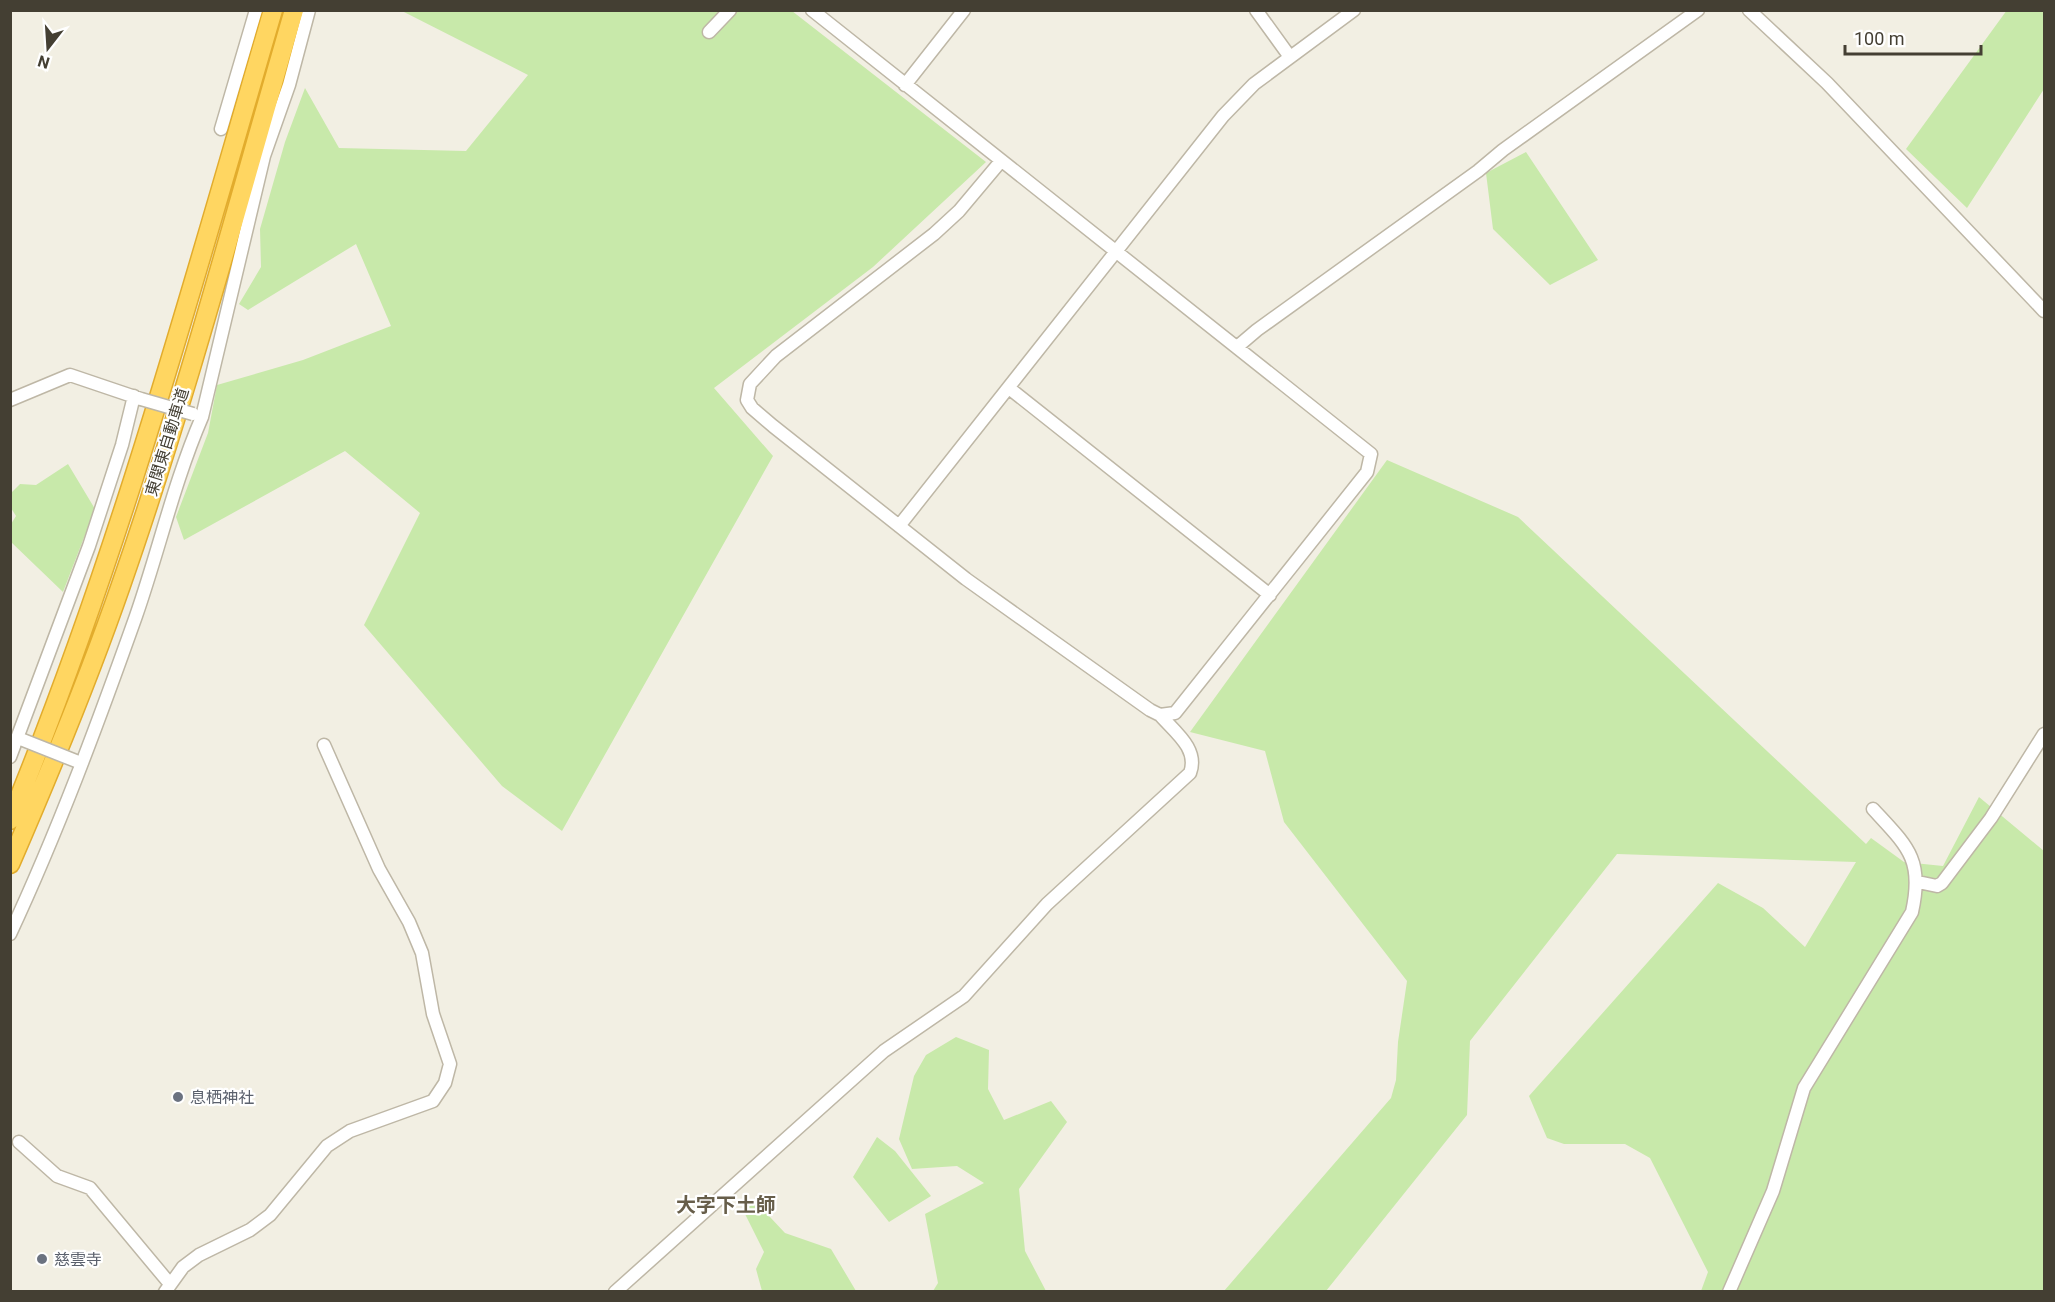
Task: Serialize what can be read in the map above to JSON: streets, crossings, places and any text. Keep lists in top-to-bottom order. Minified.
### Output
{"streets":{"highway":["東関東自動車道"]},"districts":["大字下土師"],"places":["息栖神社","慈雲寺"],"scale_bar":"100 m","north":"bottom"}
